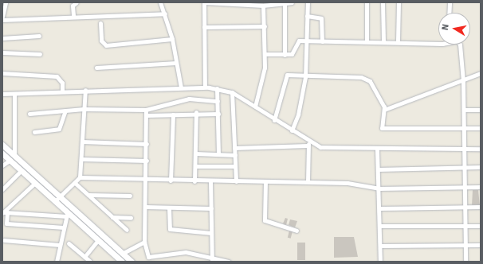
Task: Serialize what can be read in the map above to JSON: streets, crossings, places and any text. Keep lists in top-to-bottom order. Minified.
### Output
{"north":"left"}
